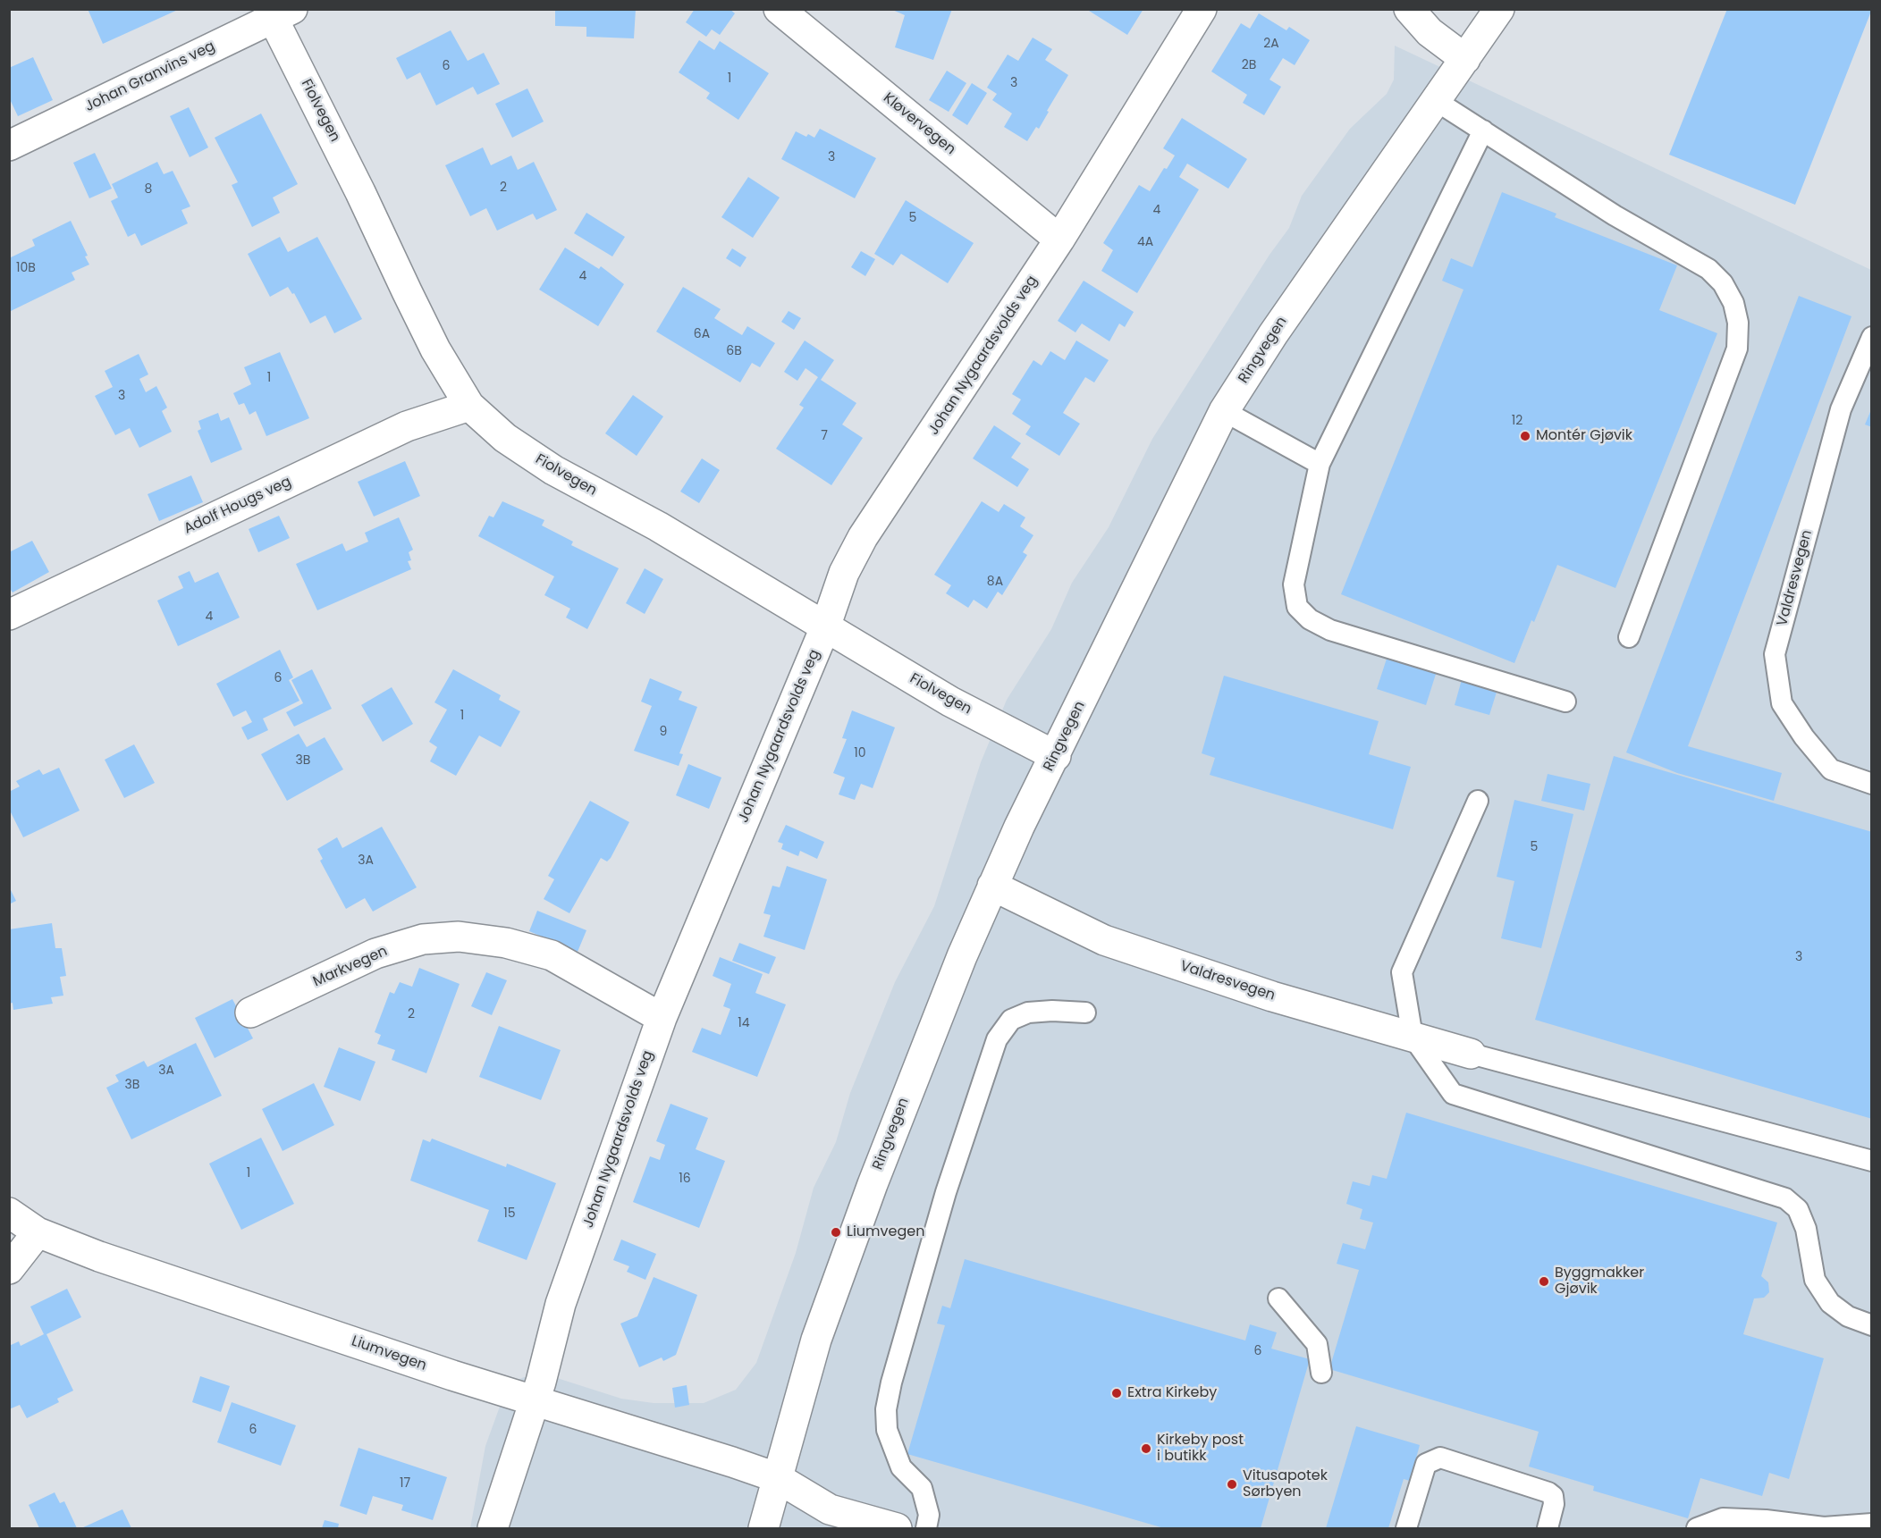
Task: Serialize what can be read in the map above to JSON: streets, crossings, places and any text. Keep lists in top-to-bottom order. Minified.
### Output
{"streets":{"street":["Johan Granvins veg","Fiolvegen","Kløvervegen","Ringvegen","Johan Nygaardsvolds veg","Adolf Hougs veg","Valdresvegen","Markvegen","Liumvegen"]},"crossings":[["Johan Granvins veg","Fiolvegen"],["Fiolvegen","Ringvegen"],["Fiolvegen","Johan Nygaardsvolds veg"],["Fiolvegen","Adolf Hougs veg"],["Kløvervegen","Johan Nygaardsvolds veg"],["Ringvegen","Valdresvegen"],["Ringvegen","Liumvegen"],["Johan Nygaardsvolds veg","Markvegen"],["Johan Nygaardsvolds veg","Liumvegen"]],"places":["Montér Gjøvik","Liumvegen","Byggmakker Gjøvik","Extra Kirkeby","Kirkeby post i butikk","Vitusapotek Sørbyen"],"house_numbers":["2A","2B","6","1","3","3","2","8","4","5","4A","10B","4","6A","6B","1","3","12","7","8A","4","6","1","9","10","3B","5","3A","3","2","14","3A","3B","1","16","15","6","6","17"]}
